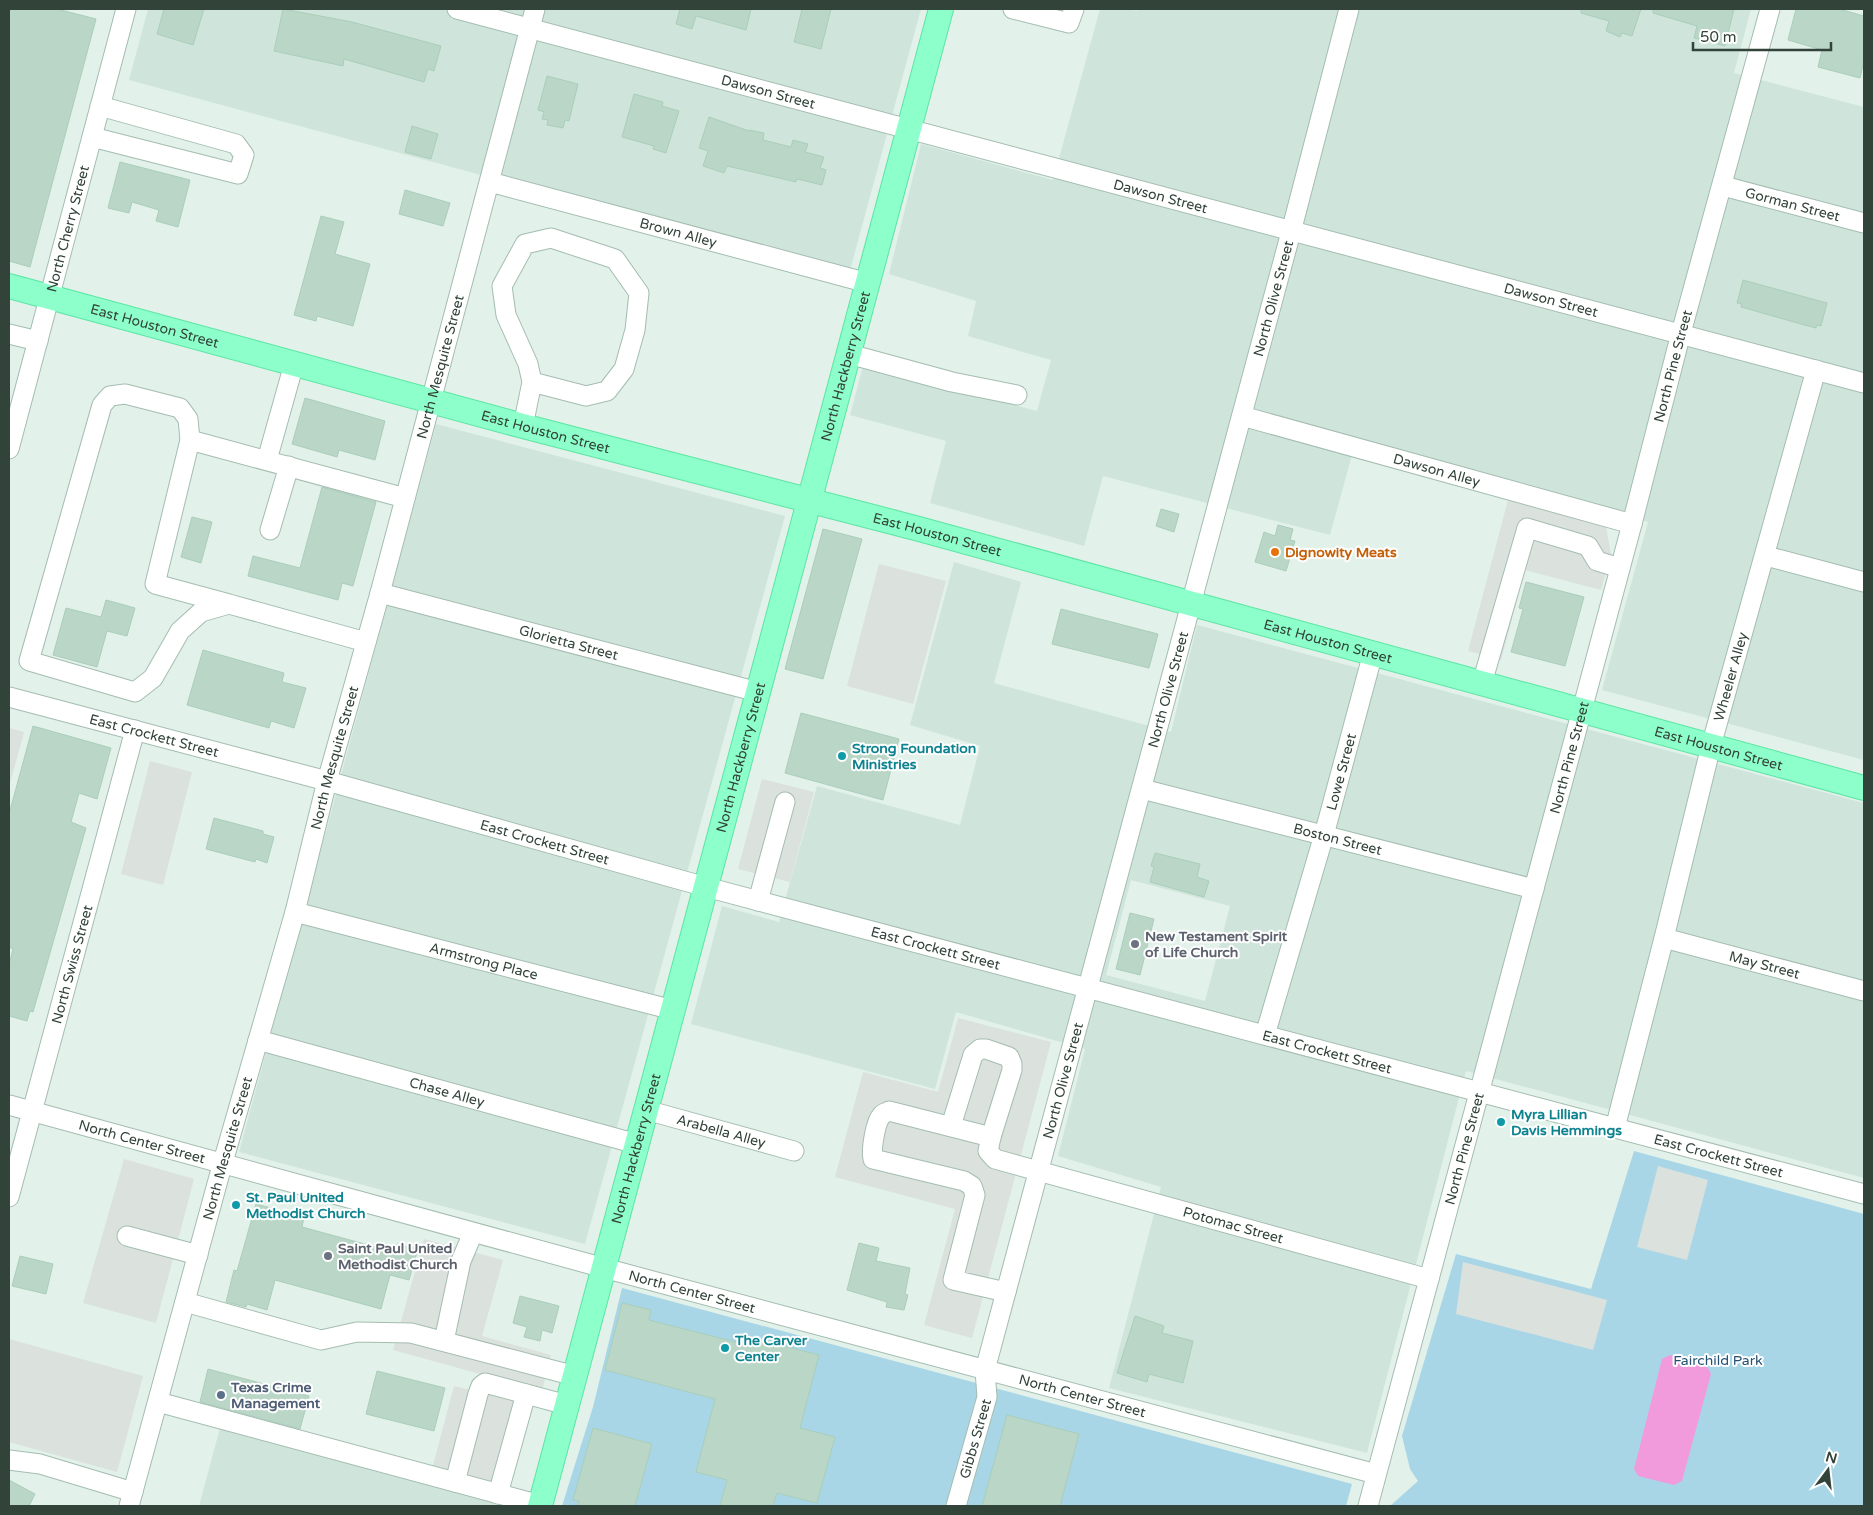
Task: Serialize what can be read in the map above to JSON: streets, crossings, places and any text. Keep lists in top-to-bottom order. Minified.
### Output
{"streets":{"main road":["East Houston Street","North Hackberry Street"],"street":["Dawson Street","Gorman Street","North Cherry Street","Brown Alley","North Olive Street","North Pine Street","North Mesquite Street","Dawson Alley","Glorietta Street","Wheeler Alley","East Crockett Street","Lowe Street","Boston Street","Armstrong Place","North Swiss Street","May Street","Chase Alley","Arabella Alley","North Center Street","Potomac Street","Gibbs Street"]},"crossings":[["Dawson Street","North Olive Street"],["Dawson Street","North Hackberry Street"],["Dawson Street","North Pine Street"],["Dawson Street","North Mesquite Street"],["Dawson Street","Wheeler Alley"],["Gorman Street","North Pine Street"],["North Cherry Street","East Houston Street"],["Brown Alley","North Hackberry Street"],["Brown Alley","North Mesquite Street"],["North Olive Street","East Houston Street"],["North Olive Street","Dawson Alley"],["North Olive Street","East Crockett Street"],["North Olive Street","Boston Street"],["North Olive Street","North Center Street"],["North Olive Street","Potomac Street"],["North Olive Street","Gibbs Street"],["East Houston Street","North Hackberry Street"],["East Houston Street","North Pine Street"],["East Houston Street","North Mesquite Street"],["East Houston Street","Wheeler Alley"],["East Houston Street","Lowe Street"],["North Hackberry Street","Glorietta Street"],["North Hackberry Street","East Crockett Street"],["North Hackberry Street","Armstrong Place"],["North Hackberry Street","Chase Alley"],["North Hackberry Street","Arabella Alley"],["North Hackberry Street","North Center Street"],["North Pine Street","Dawson Alley"],["North Pine Street","East Crockett Street"],["North Pine Street","Boston Street"],["North Pine Street","North Center Street"],["North Pine Street","Potomac Street"],["North Mesquite Street","Glorietta Street"],["North Mesquite Street","East Crockett Street"],["North Mesquite Street","Armstrong Place"],["North Mesquite Street","Chase Alley"],["North Mesquite Street","North Center Street"],["Wheeler Alley","East Crockett Street"],["Wheeler Alley","May Street"],["East Crockett Street","Lowe Street"],["East Crockett Street","North Swiss Street"],["Lowe Street","Boston Street"],["North Swiss Street","North Center Street"],["North Center Street","Gibbs Street"]],"parks":["Fairchild Park"],"places":["Dignowity Meats","Strong Foundation Ministries","New Testament Spirit of Life Church","Myra Lillian Davis Hemmings","St. Paul United Methodist Church","Saint Paul United Methodist Church","The Carver Center","Texas Crime Management"],"scale_bar":"50 m","north":"top"}
